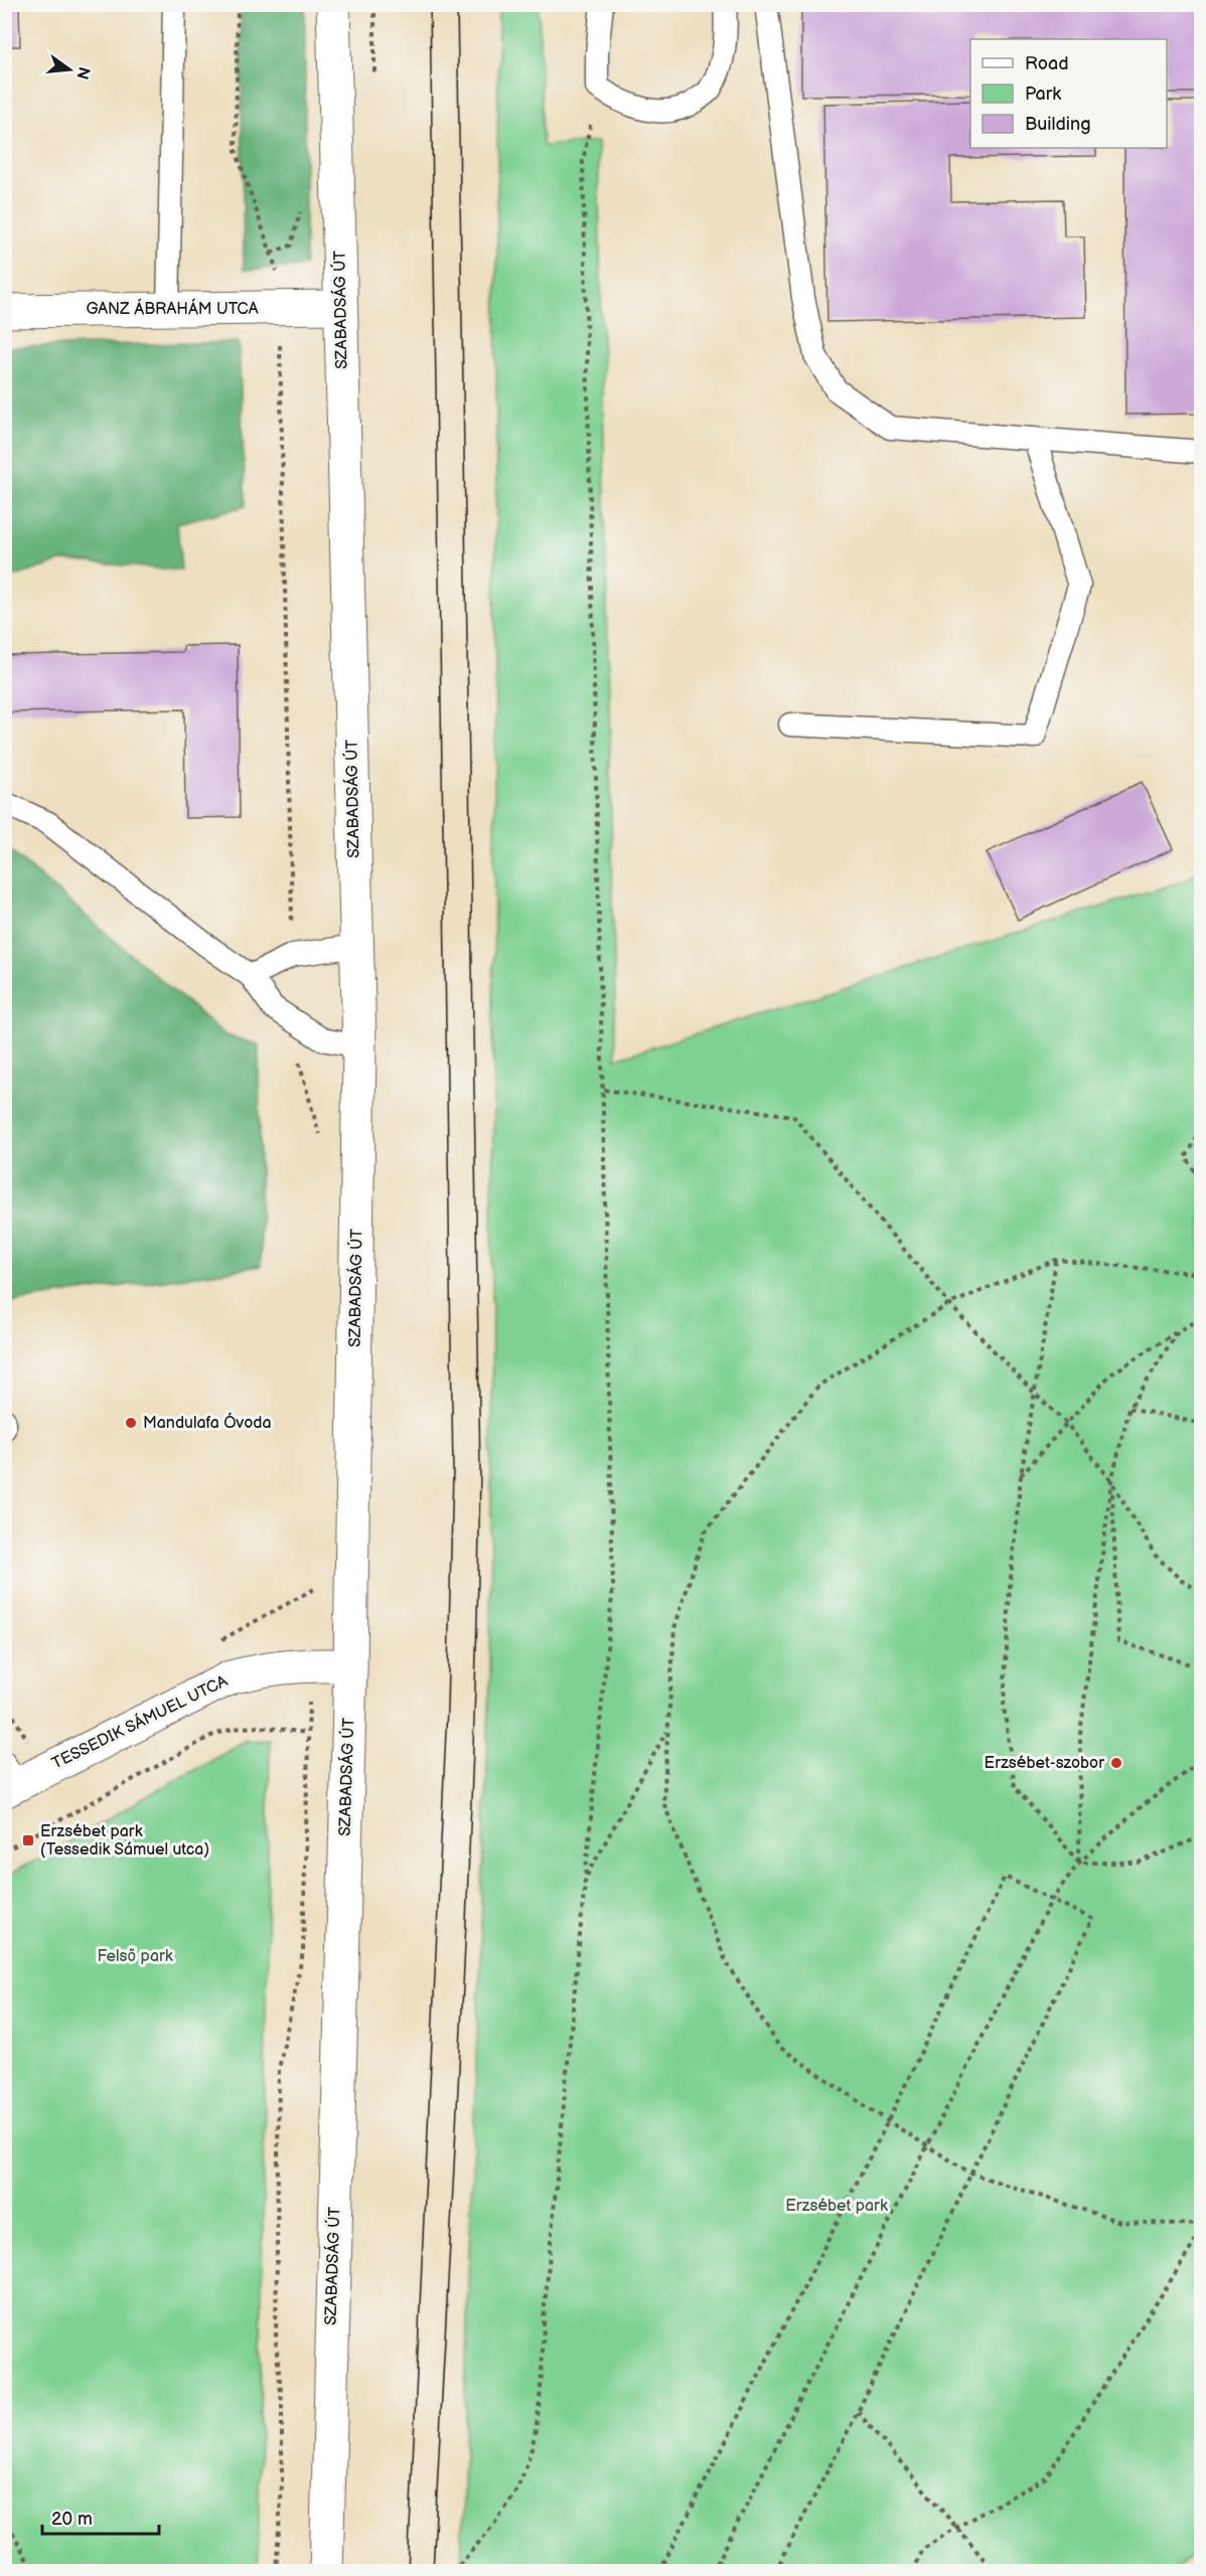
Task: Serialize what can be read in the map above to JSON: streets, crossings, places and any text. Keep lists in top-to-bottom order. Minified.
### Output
{"streets":{"main road":["GANZ ÁBRAHÁM UTCA","SZABADSÁG ÚT","TESSEDIK SÁMUEL UTCA"]},"crossings":[["GANZ ÁBRAHÁM UTCA","SZABADSÁG ÚT"],["SZABADSÁG ÚT","TESSEDIK SÁMUEL UTCA"]],"parks":["Felső park","Erzsébet park"],"places":{"other":["Mandulafa Óvoda","Erzsébet-szobor"],"transit":["Erzsébet park (Tessedik Sámuel utca)"]},"legend":["Road","Park","Building"],"scale_bar":"20 m","north":"right"}
